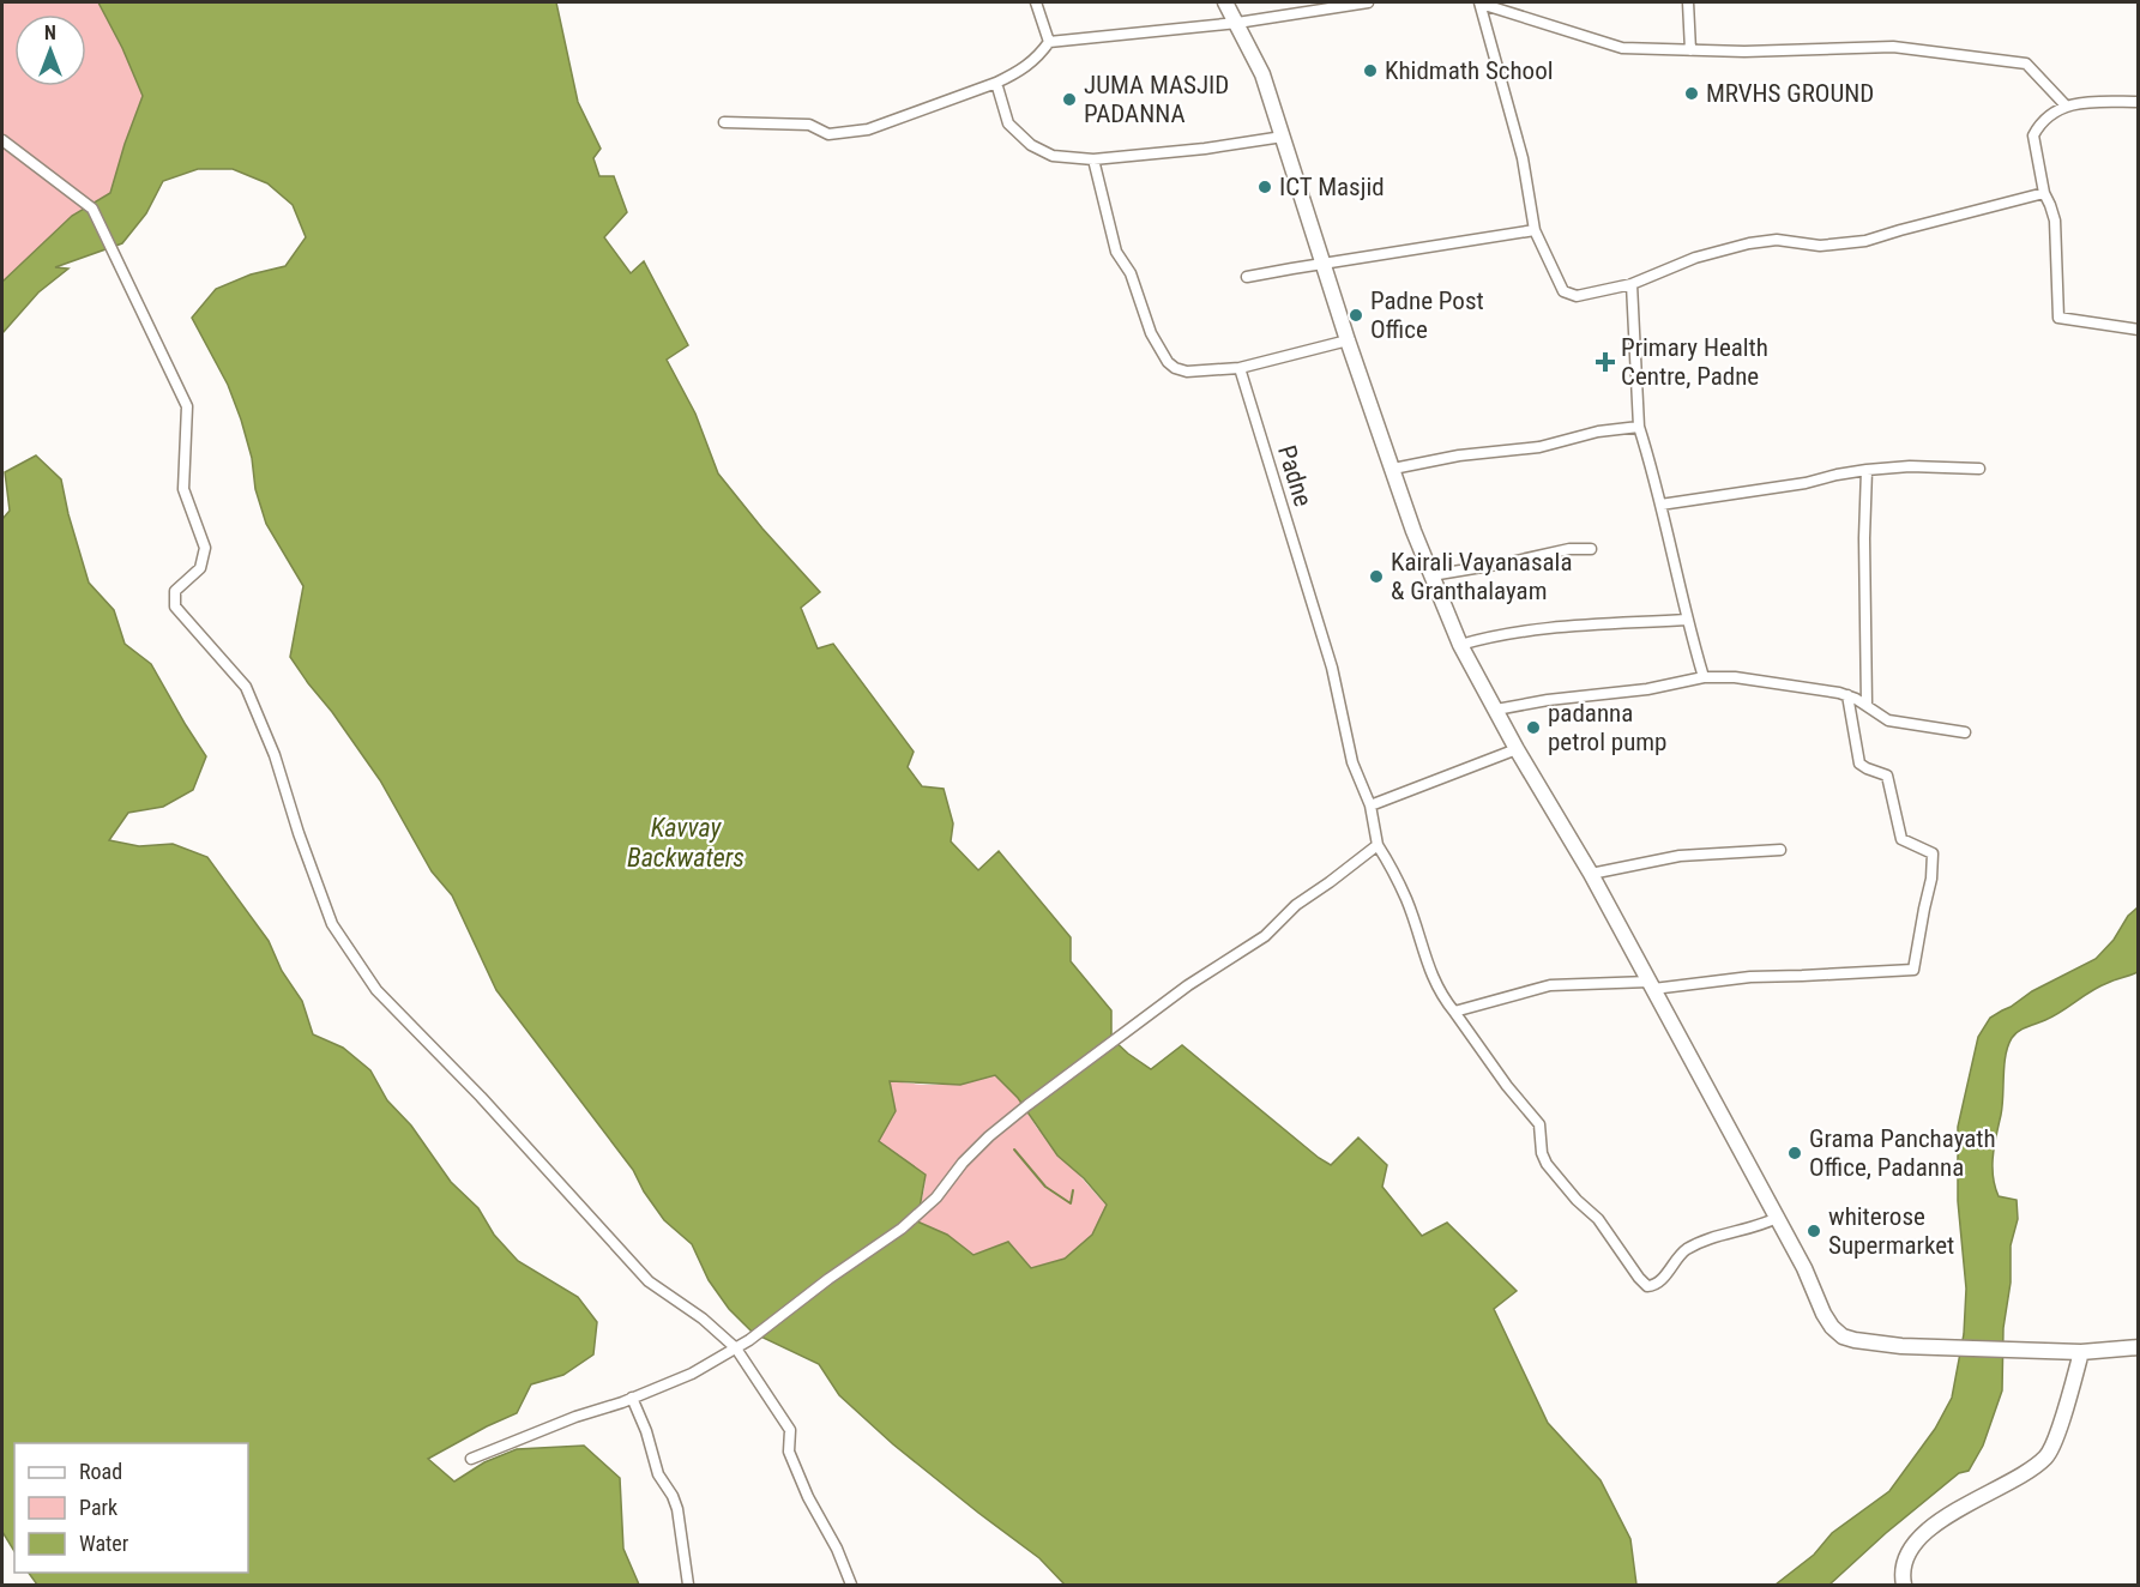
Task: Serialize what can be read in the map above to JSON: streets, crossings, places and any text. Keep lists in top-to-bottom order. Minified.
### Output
{"streets":{"street":["Padne"]},"water":["Kavvay Backwaters"],"places":{"other":["Khidmath School","MRVHS GROUND","JUMA MASJID PADANNA","ICT Masjid","Padne Post Office","Kairali Vayanasala & Granthalayam","padanna petrol pump","Grama Panchayath Office, Padanna","whiterose Supermarket"],"health":["Primary Health Centre, Padne"]},"legend":["Road","Park","Water"],"north":"top"}
